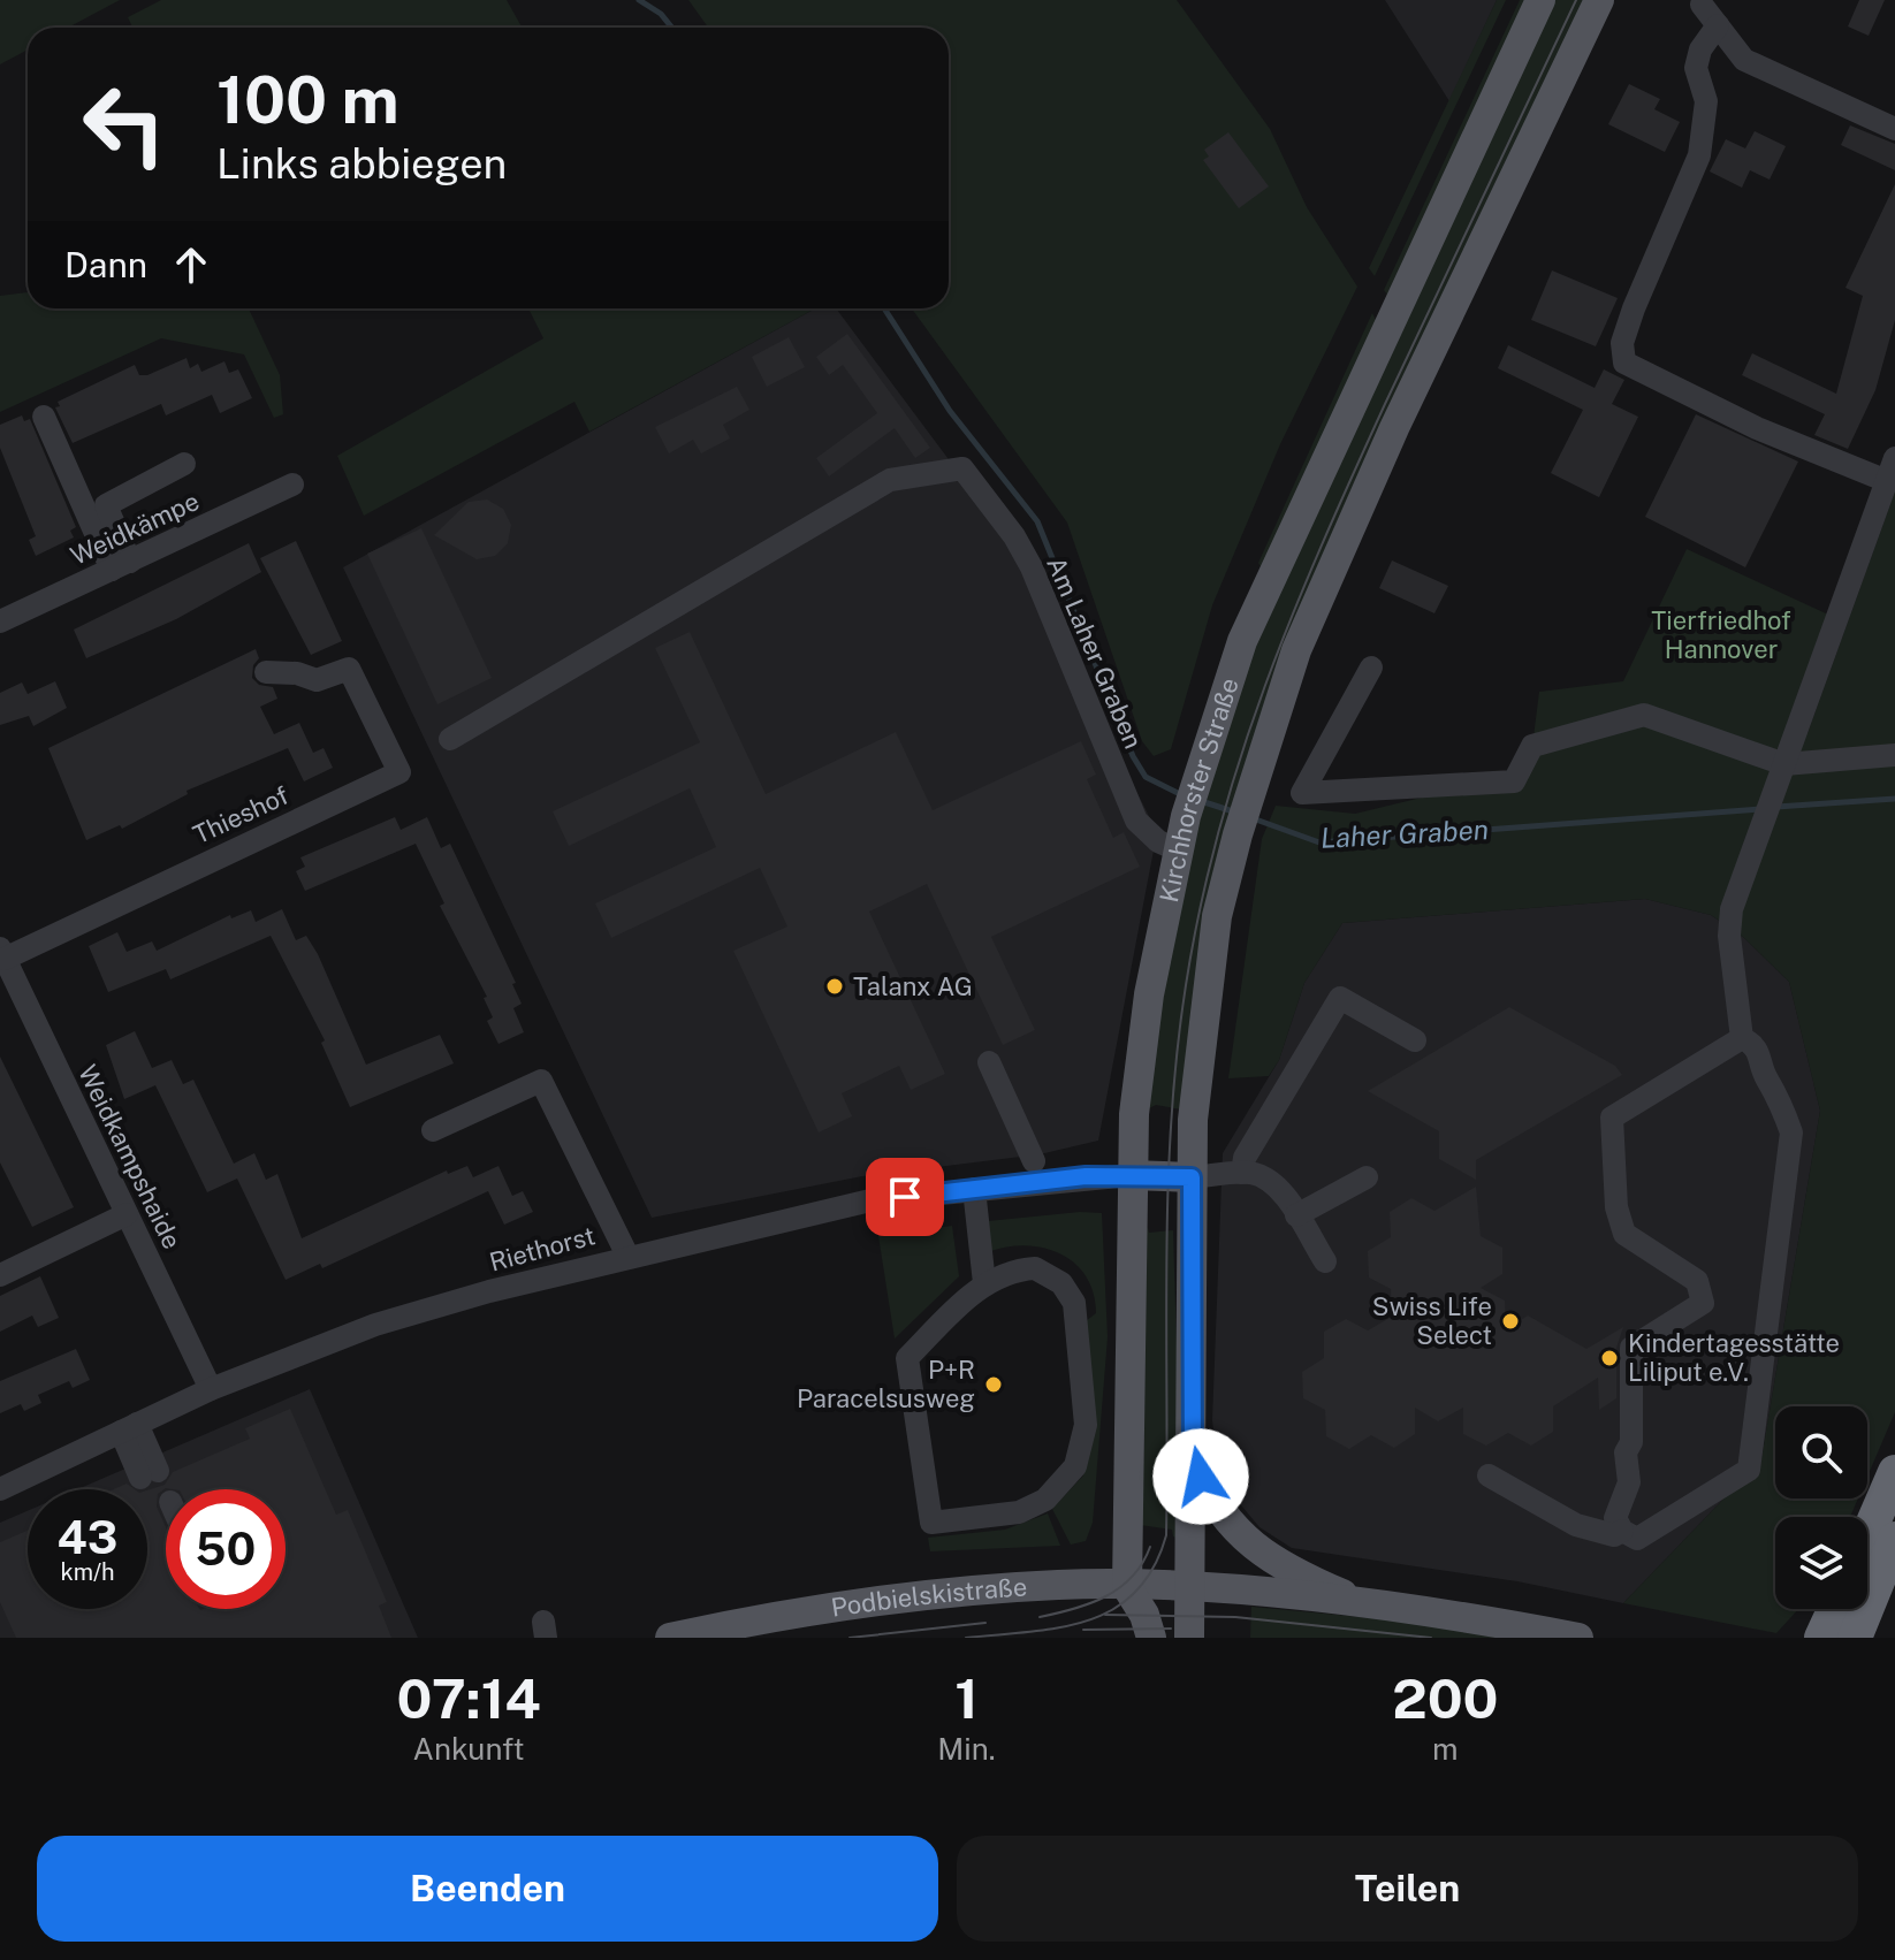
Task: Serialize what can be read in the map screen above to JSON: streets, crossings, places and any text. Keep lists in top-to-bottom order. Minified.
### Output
{"streets":{"main road":["Kirchhorster Straße","Podbielskistraße"],"street":["Weidkämpe","Am Laher Graben","Thieshof","Weidkampshaide","Riethorst"]},"crossings":[["Am Laher Graben","Kirchhorster Straße"],["Kirchhorster Straße","Riethorst"],["Kirchhorster Straße","Podbielskistraße"],["Thieshof","Weidkampshaide"],["Weidkampshaide","Riethorst"]],"water":["Laher Graben"],"parks":["Tierfriedhof Hannover"],"places":["Talanx AG","Swiss Life Select","Kindertagesstätte Liliput e.V.","P+R Paracelsusweg"],"page":{"turn":["100 m","Links abbiegen"],"then":"Dann","speed":"43 km/h","limit":"50","eta":["07:14","Ankunft","1","Min.","200","m"],"buttons":["Beenden","Teilen"]}}
